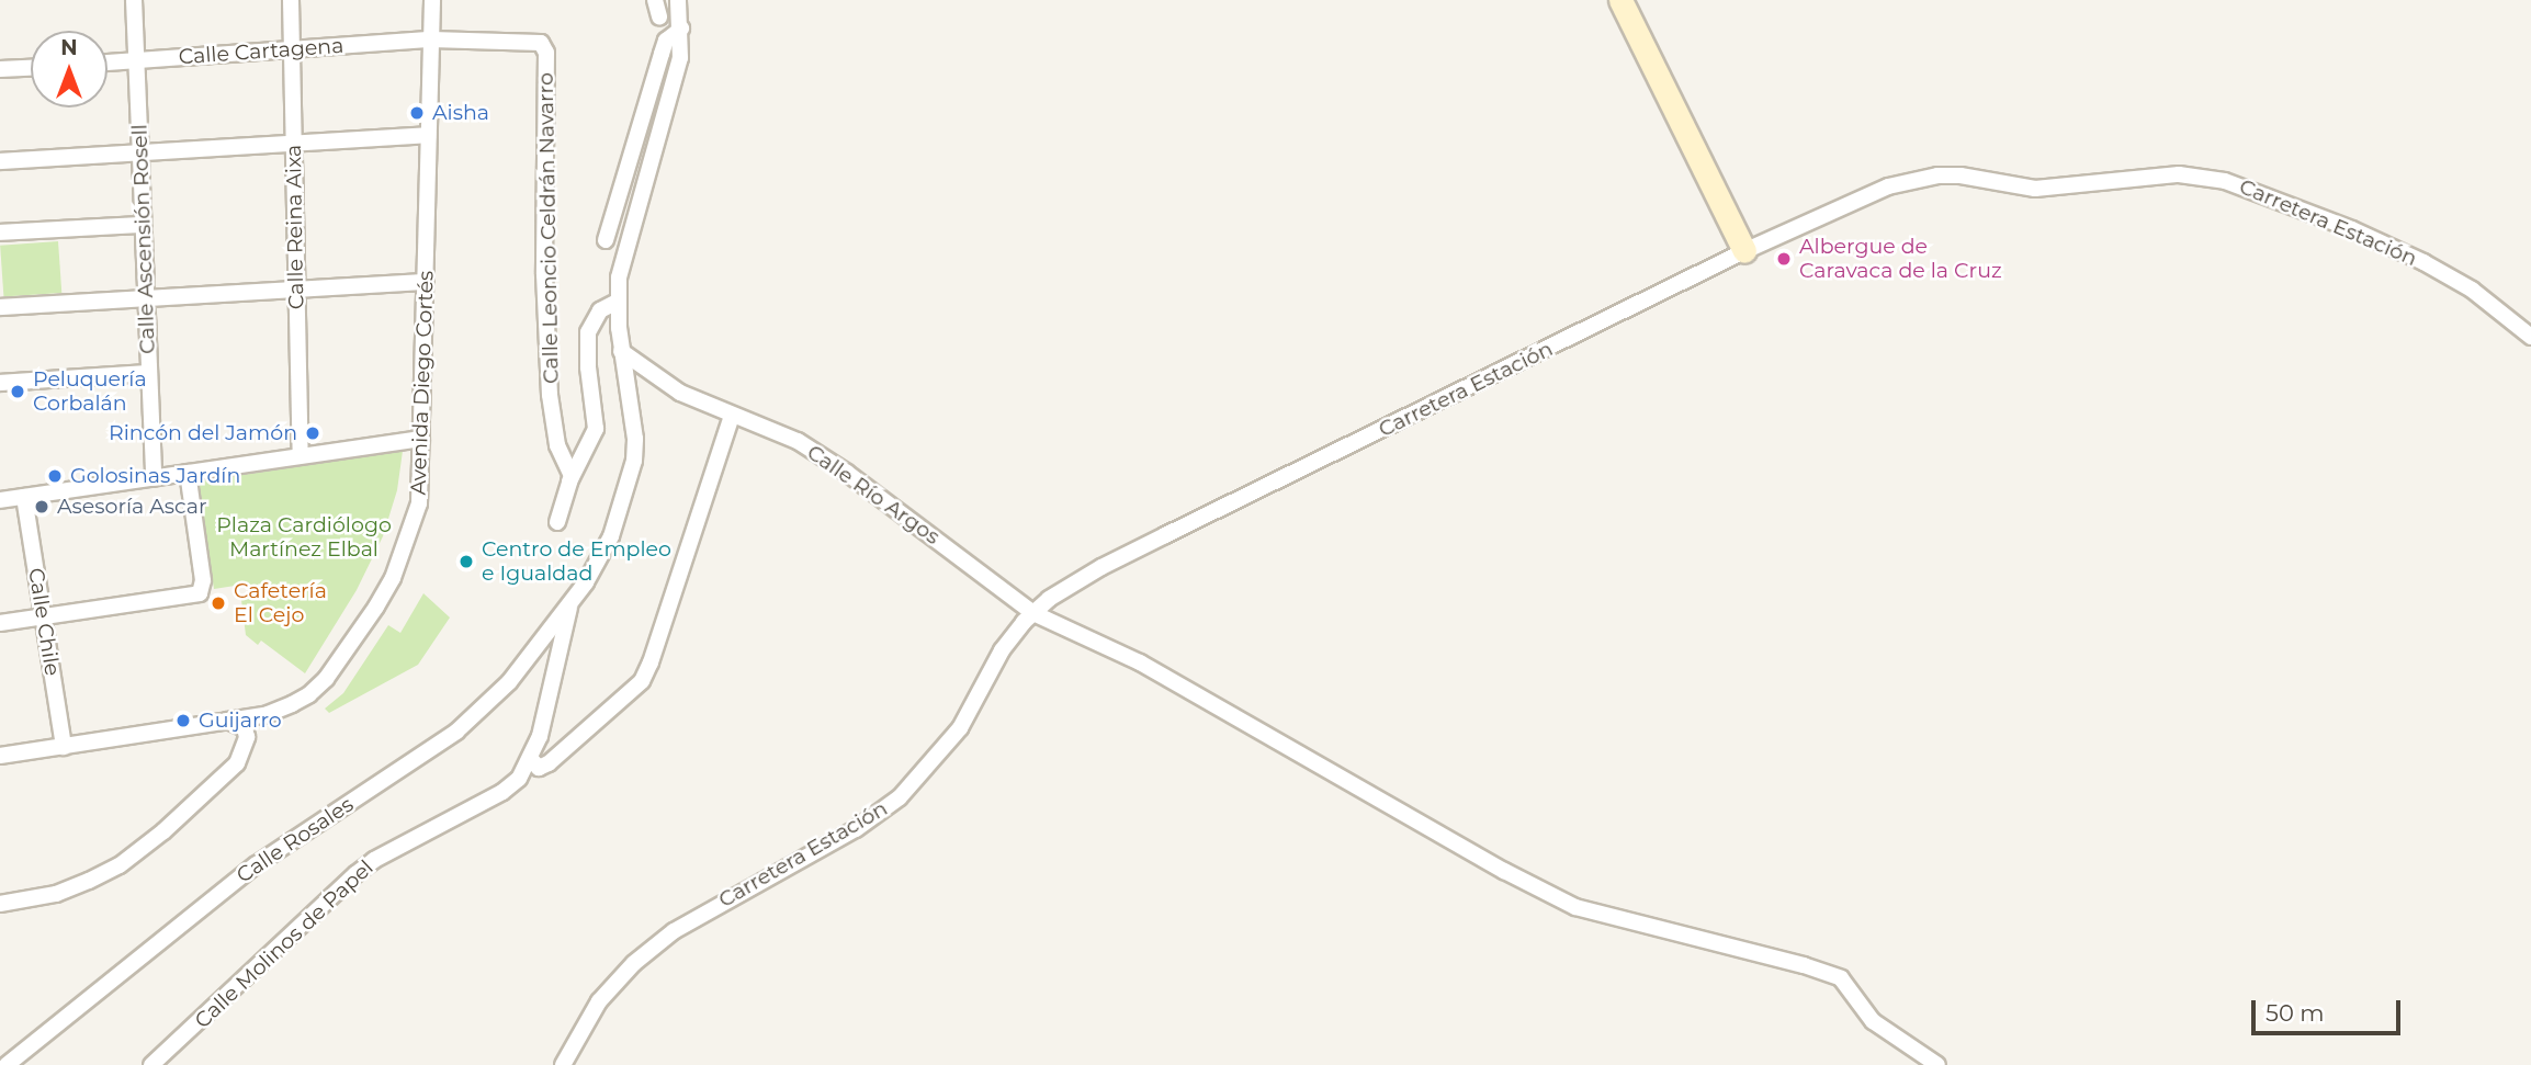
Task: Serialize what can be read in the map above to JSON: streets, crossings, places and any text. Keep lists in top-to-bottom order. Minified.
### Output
{"streets":{"street":["Calle Cartagena","Carretera Estación","Calle Reina Aixa","Calle Leoncio Celdrán Navarro","Calle Ascensión Rosell","Avenida Diego Cortés","Calle Río Argos","Calle Chile","Calle Rosales","Calle Molinos de Papel"]},"crossings":[["Calle Cartagena","Calle Reina Aixa"],["Calle Cartagena","Calle Leoncio Celdrán Navarro"],["Calle Cartagena","Calle Ascensión Rosell"],["Calle Cartagena","Avenida Diego Cortés"],["Carretera Estación","Calle Río Argos"],["Calle Leoncio Celdrán Navarro","Avenida Diego Cortés"],["Avenida Diego Cortés","Calle Chile"],["Calle Río Argos","Calle Molinos de Papel"],["Calle Rosales","Calle Molinos de Papel"]],"parks":["Plaza Cardiólogo Martínez Elbal"],"places":["Aisha","Albergue de Caravaca de la Cruz","Peluquería Corbalán","Rincón del Jamón","Golosinas Jardín","Asesoría Ascar","Centro de Empleo e Igualdad","Cafetería El Cejo","Guijarro"],"scale_bar":"50 m","north":"top"}
